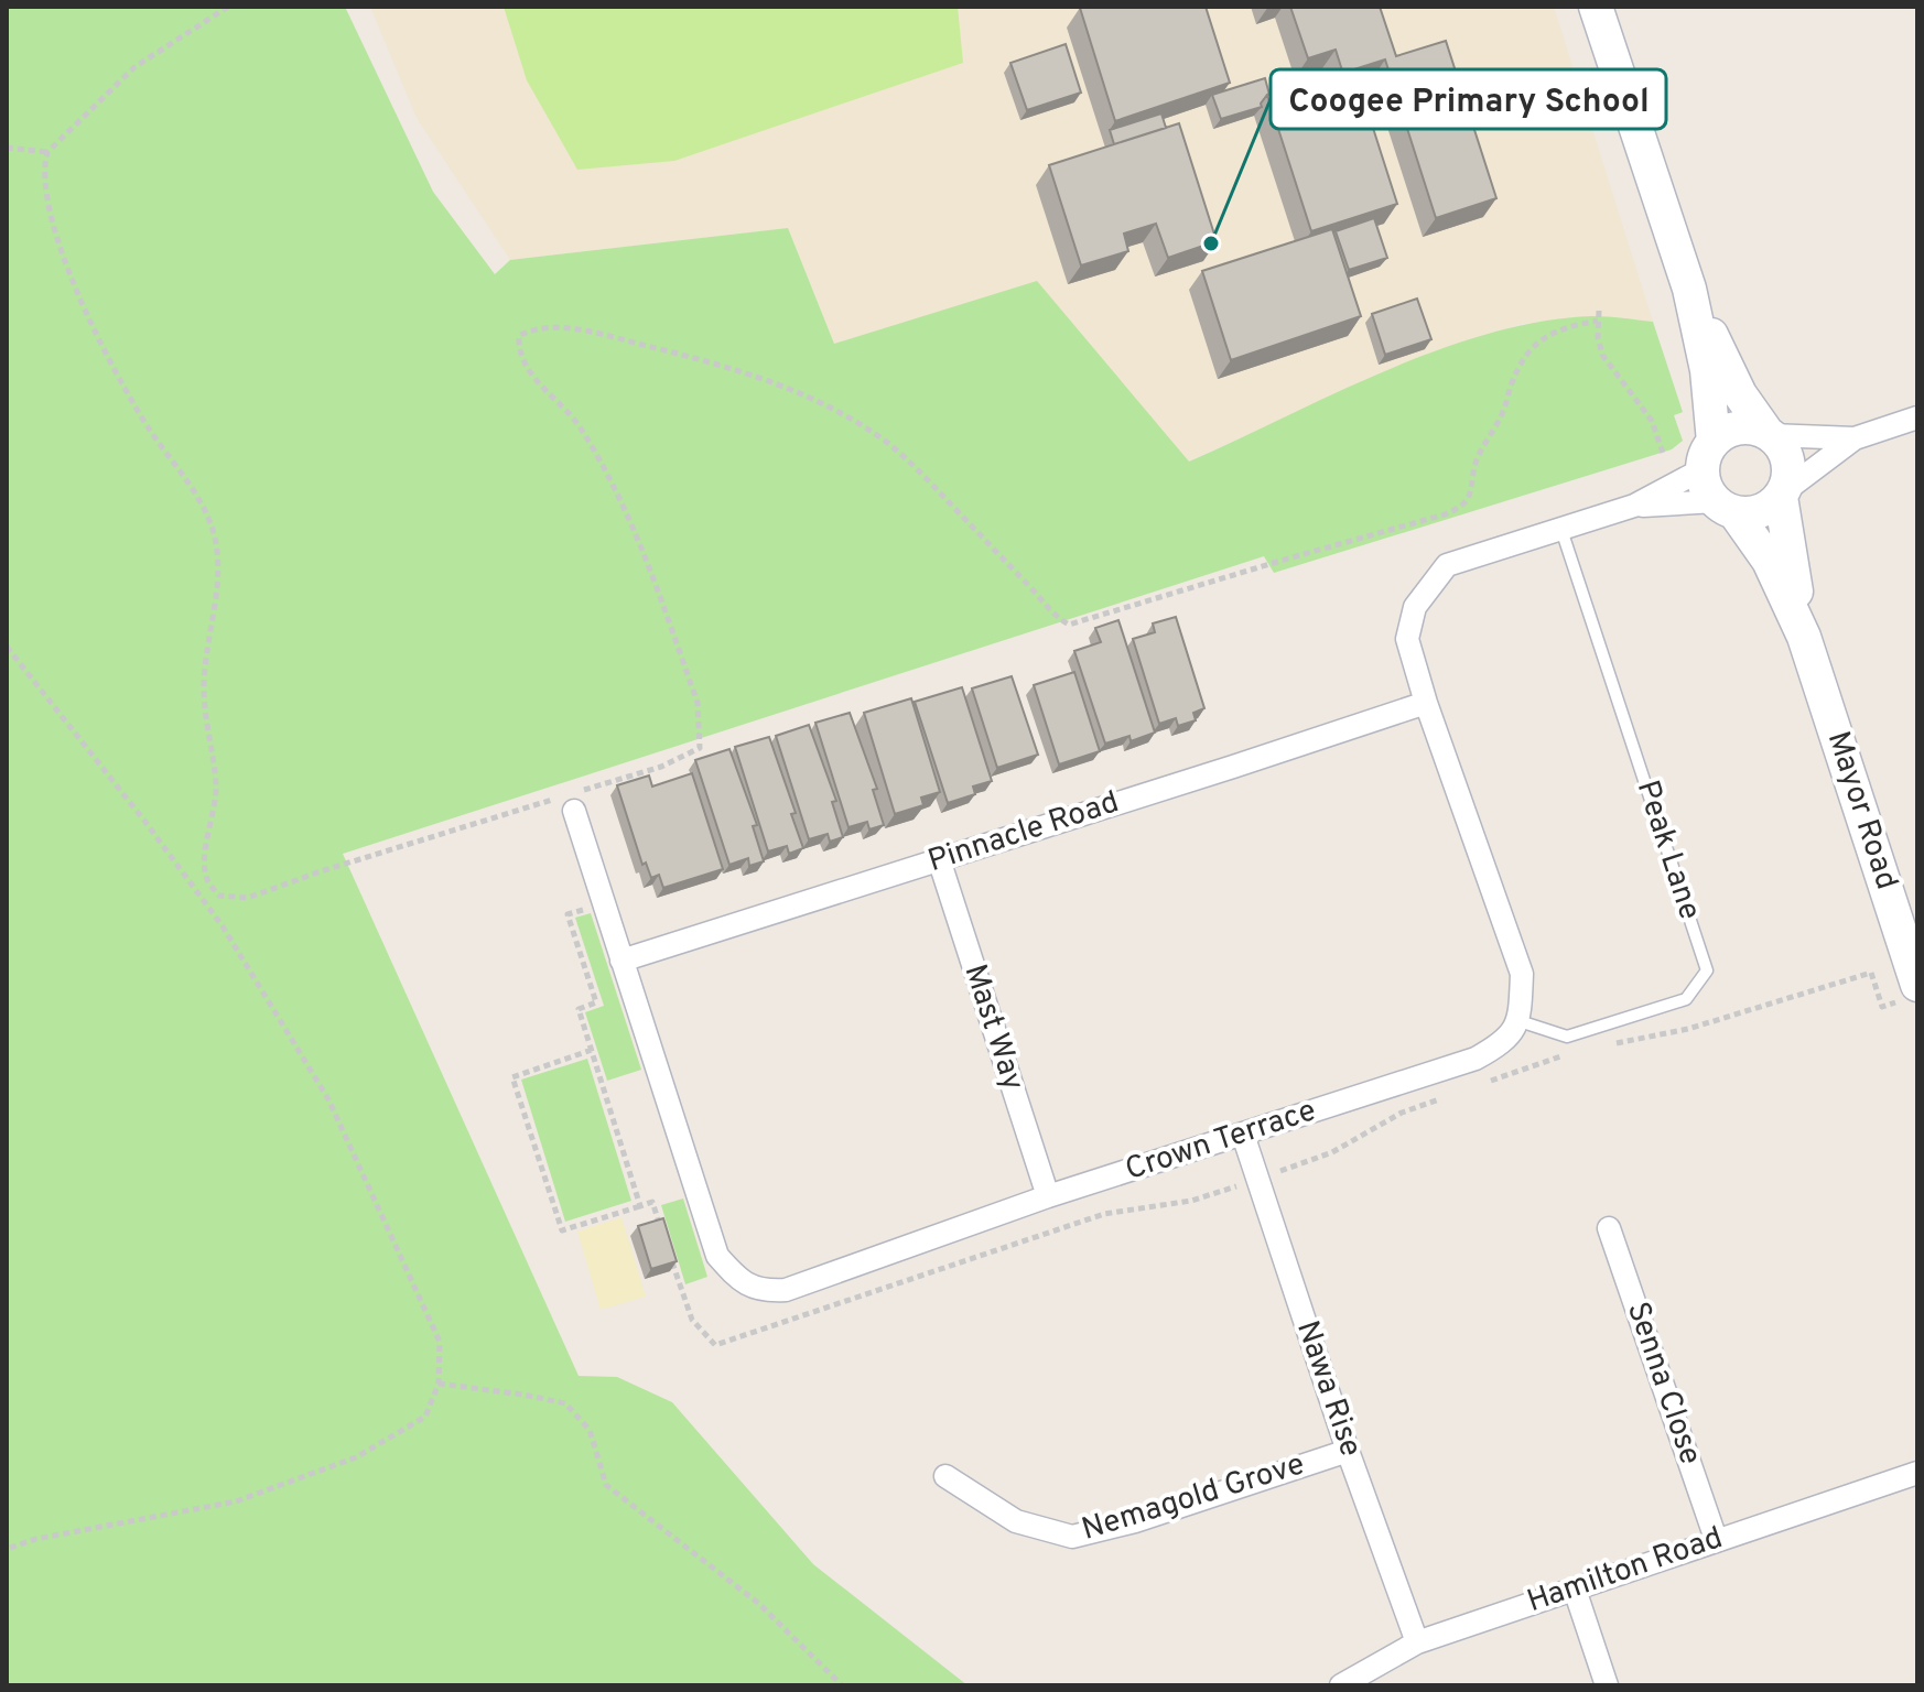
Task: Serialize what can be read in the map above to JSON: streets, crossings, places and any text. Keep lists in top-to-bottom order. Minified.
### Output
{"streets":{"main road":["Mayor Road"],"street":["Pinnacle Road","Mast Way","Crown Terrace","Senna Close","Nawa Rise","Nemagold Grove","Hamilton Road"],"lane":["Peak Lane"]},"crossings":[["Pinnacle Road","Mast Way"],["Pinnacle Road","Crown Terrace"],["Peak Lane","Crown Terrace"],["Mast Way","Crown Terrace"],["Crown Terrace","Nawa Rise"],["Senna Close","Hamilton Road"],["Nawa Rise","Nemagold Grove"],["Nawa Rise","Hamilton Road"]],"places":["Coogee Primary School"]}
